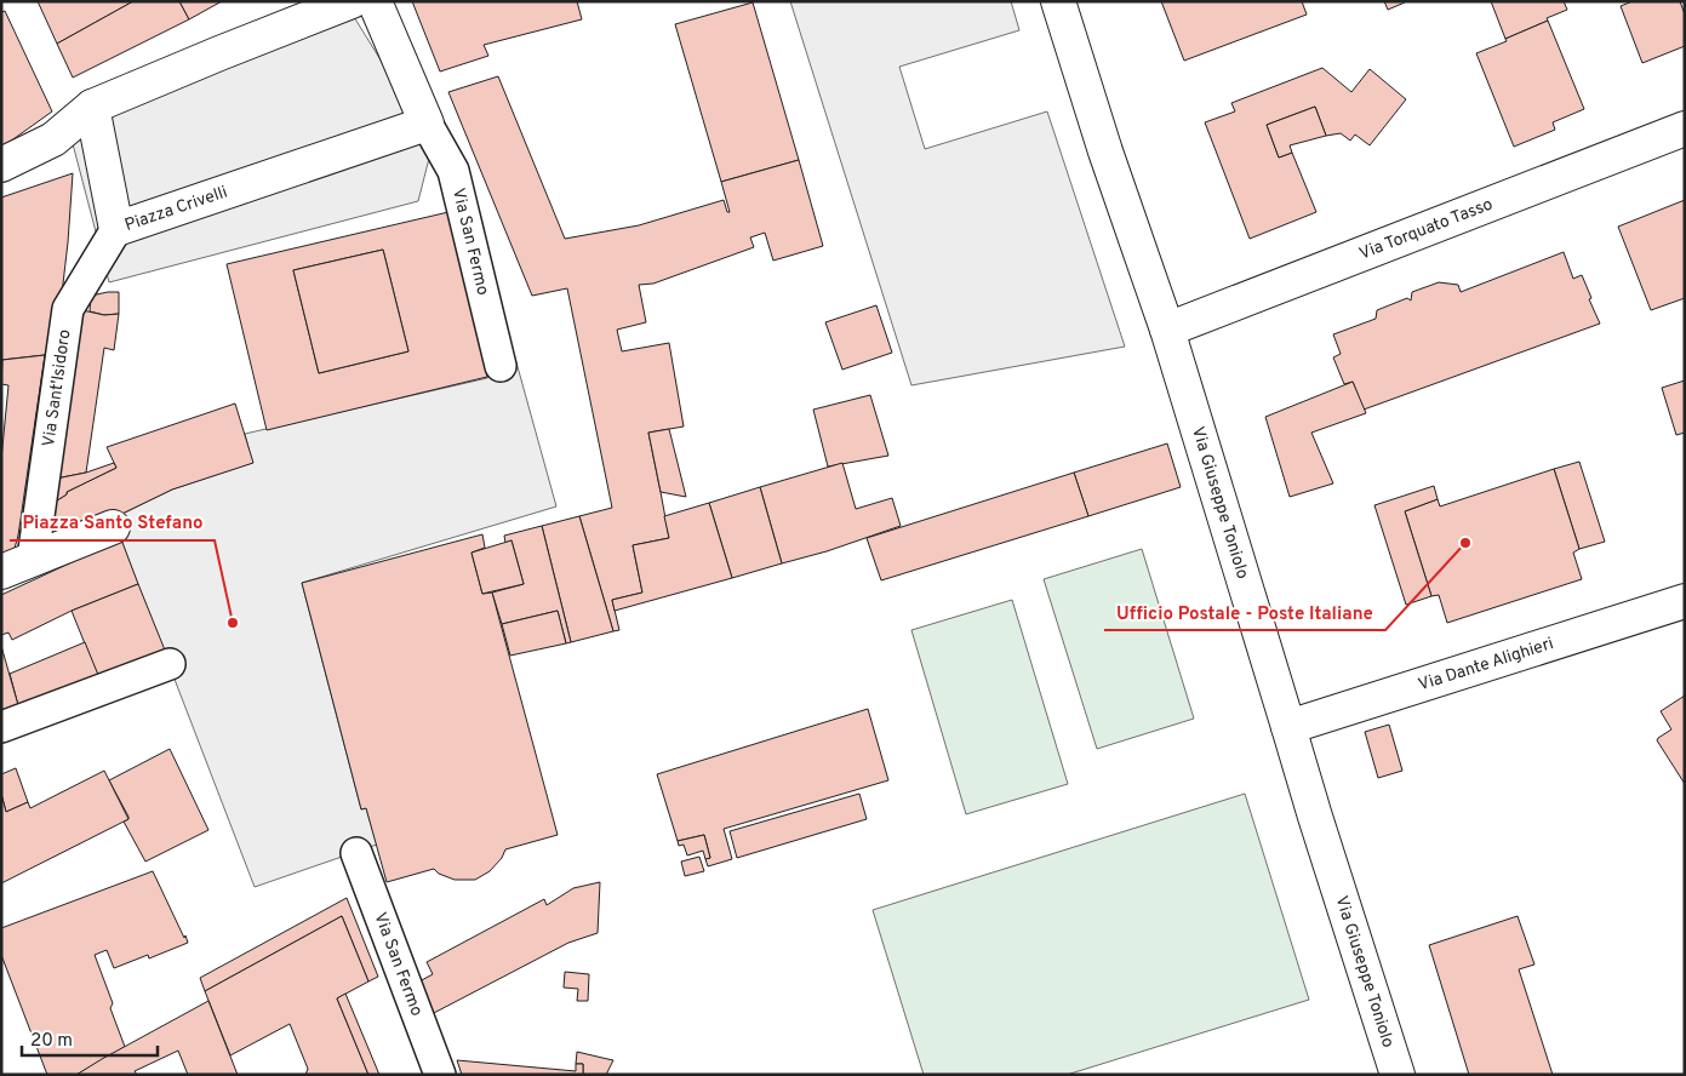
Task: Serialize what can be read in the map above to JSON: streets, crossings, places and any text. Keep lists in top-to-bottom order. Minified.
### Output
{"streets":{"street":["Piazza Crivelli","Via Torquato Tasso","Via San Fermo","Via Sant'Isidoro","Via Giuseppe Toniolo","Via Dante Alighieri"]},"crossings":[["Piazza Crivelli","Via San Fermo"],["Piazza Crivelli","Via Sant'Isidoro"],["Via Torquato Tasso","Via Giuseppe Toniolo"],["Via Giuseppe Toniolo","Via Dante Alighieri"]],"places":["Ufficio Postale - Poste Italiane","Piazza Santo Stefano"],"scale_bar":"20 m"}
